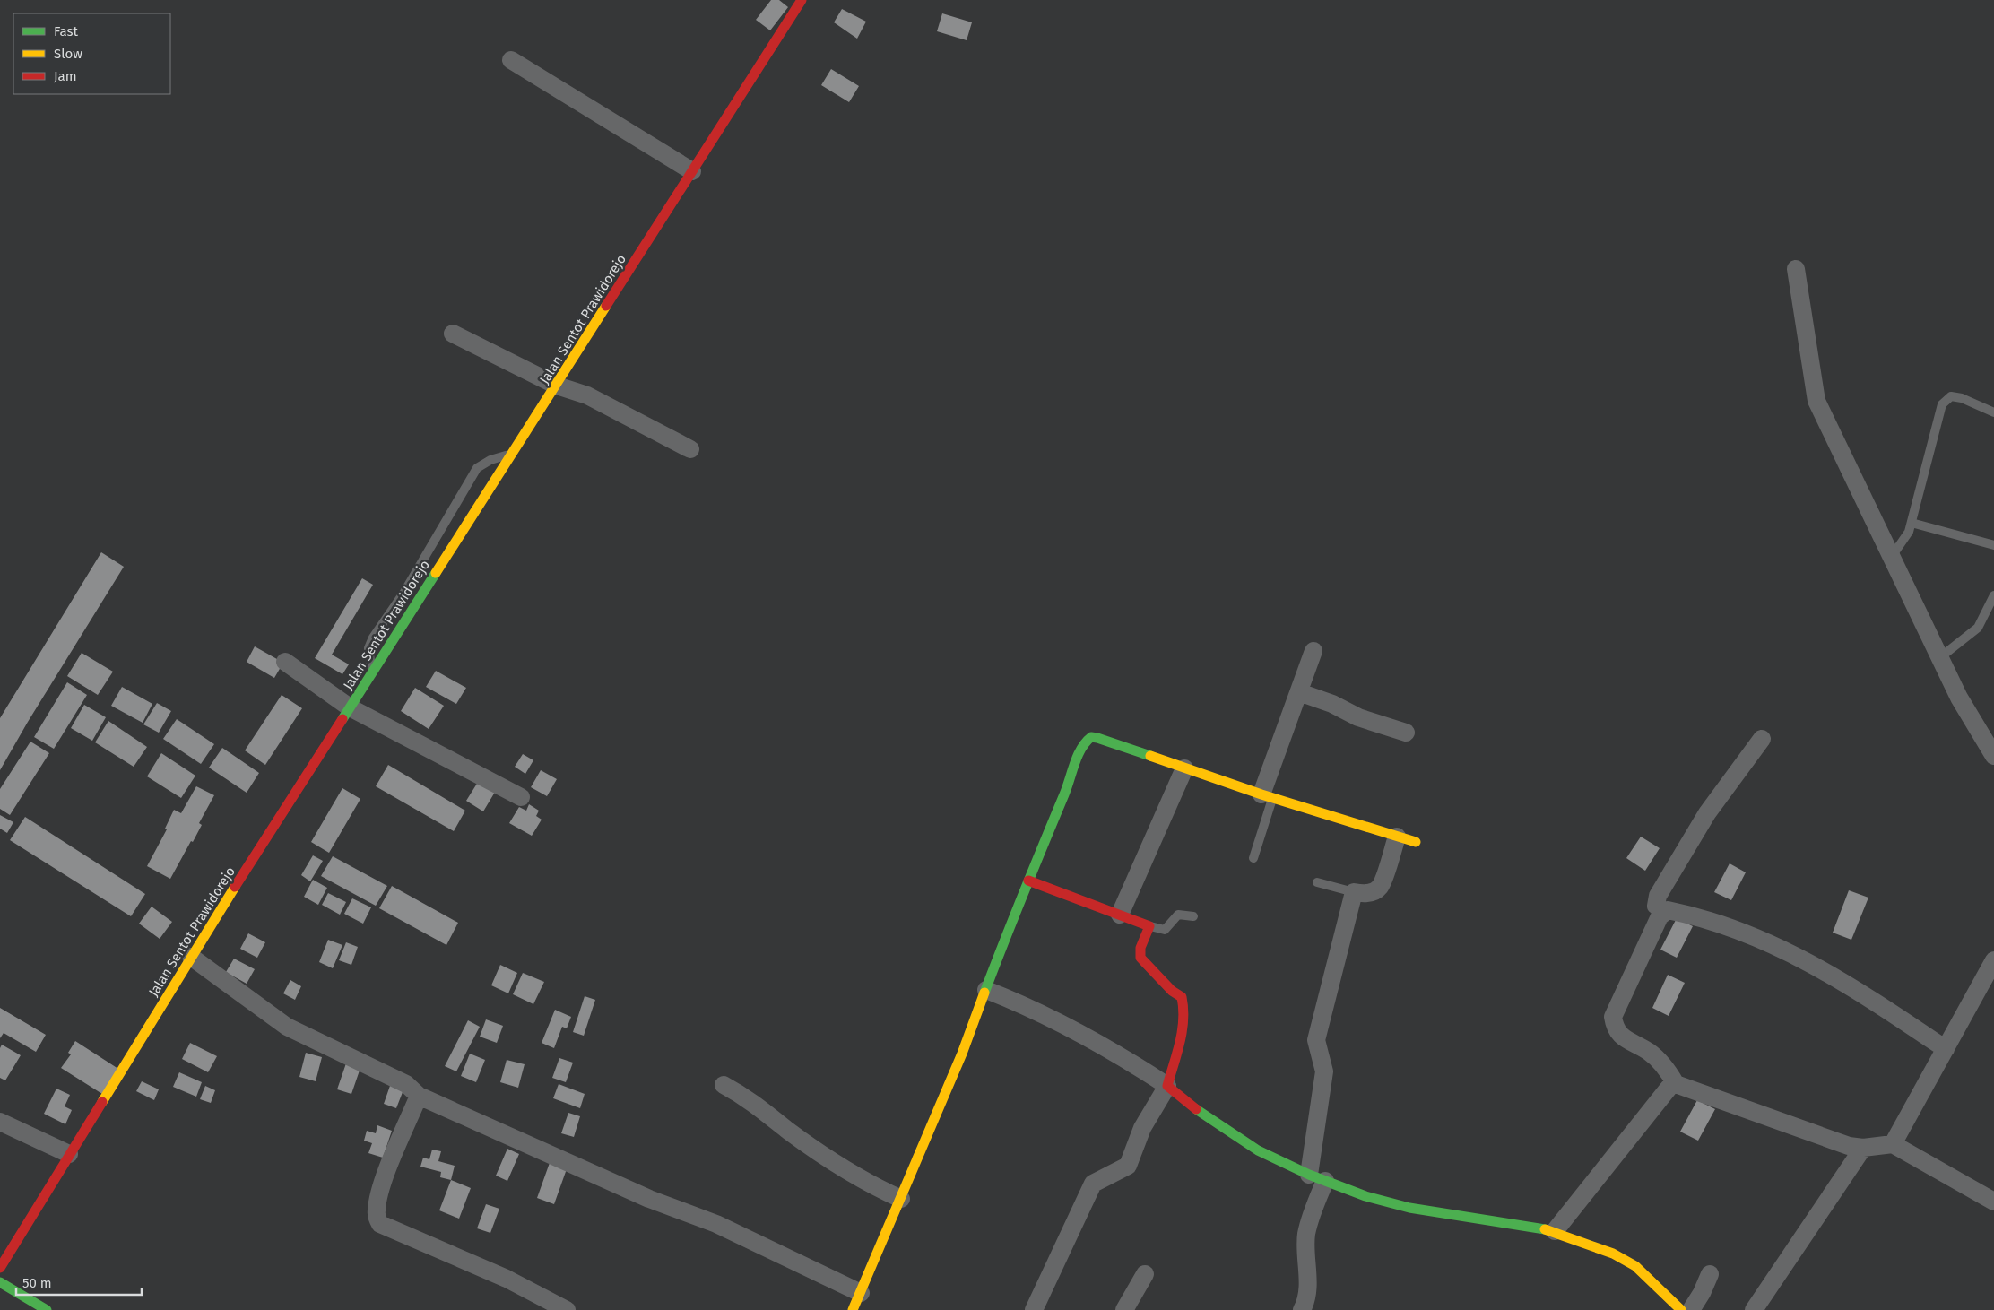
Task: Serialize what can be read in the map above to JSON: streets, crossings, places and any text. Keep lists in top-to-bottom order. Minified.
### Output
{"streets":{"street":["Jalan Sentot Prawidorejo"]},"legend":["Fast","Slow","Jam"],"scale_bar":"50 m"}
